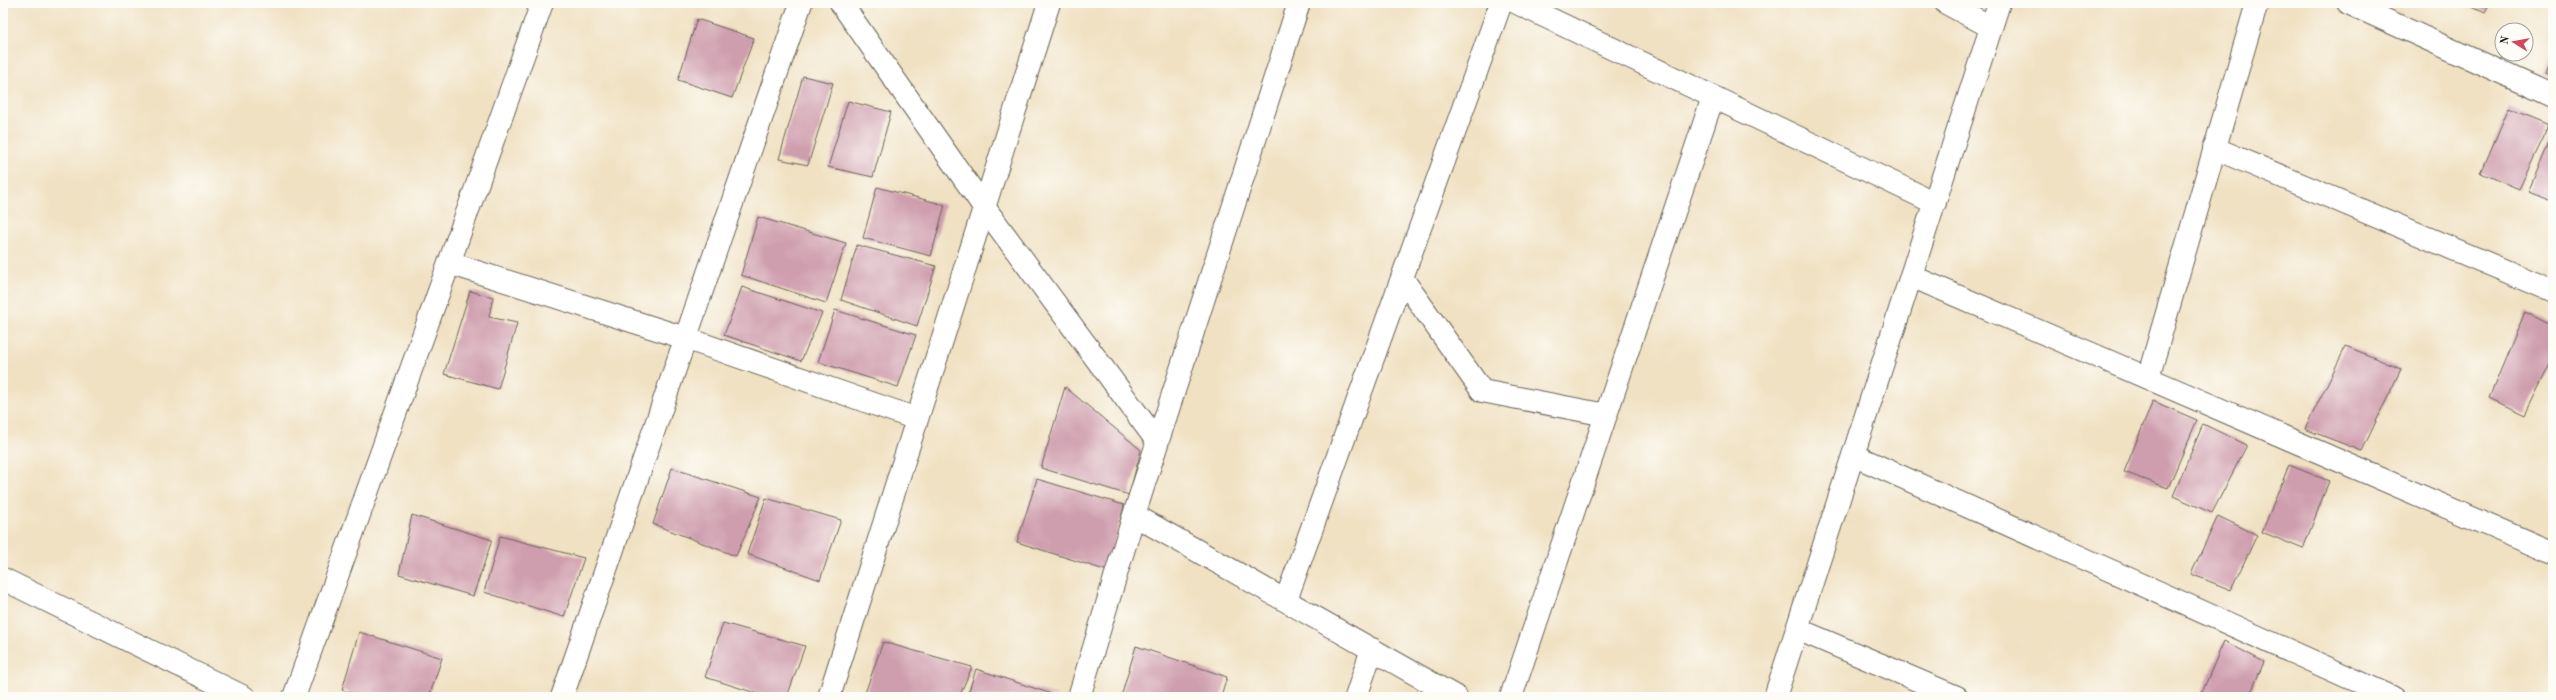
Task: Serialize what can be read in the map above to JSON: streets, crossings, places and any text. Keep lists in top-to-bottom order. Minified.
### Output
{"north":"left"}
